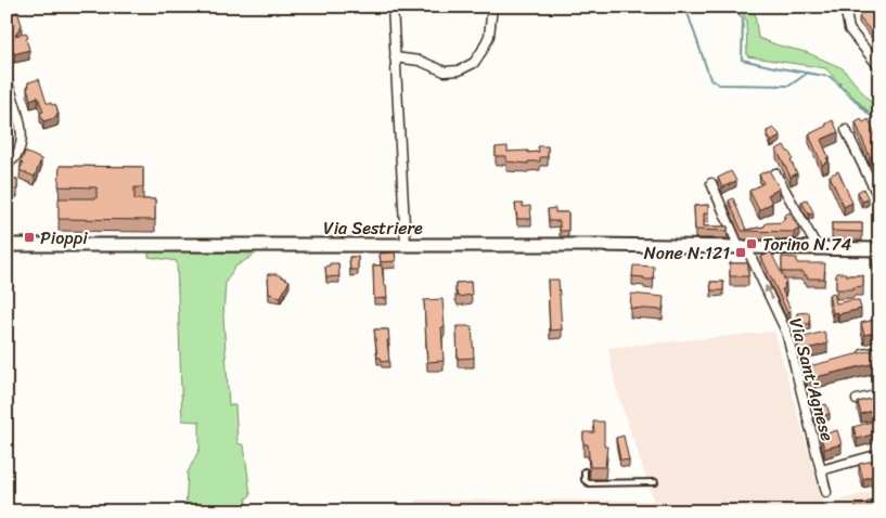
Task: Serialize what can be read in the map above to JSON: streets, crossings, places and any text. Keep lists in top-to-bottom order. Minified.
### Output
{"streets":{"main road":["Via Sestriere"],"street":["Via Sant'Agnese"]},"crossings":[["Via Sestriere","Via Sant'Agnese"]],"places":{"transit":["Pioppi","Torino N.74","None N.121"]}}
